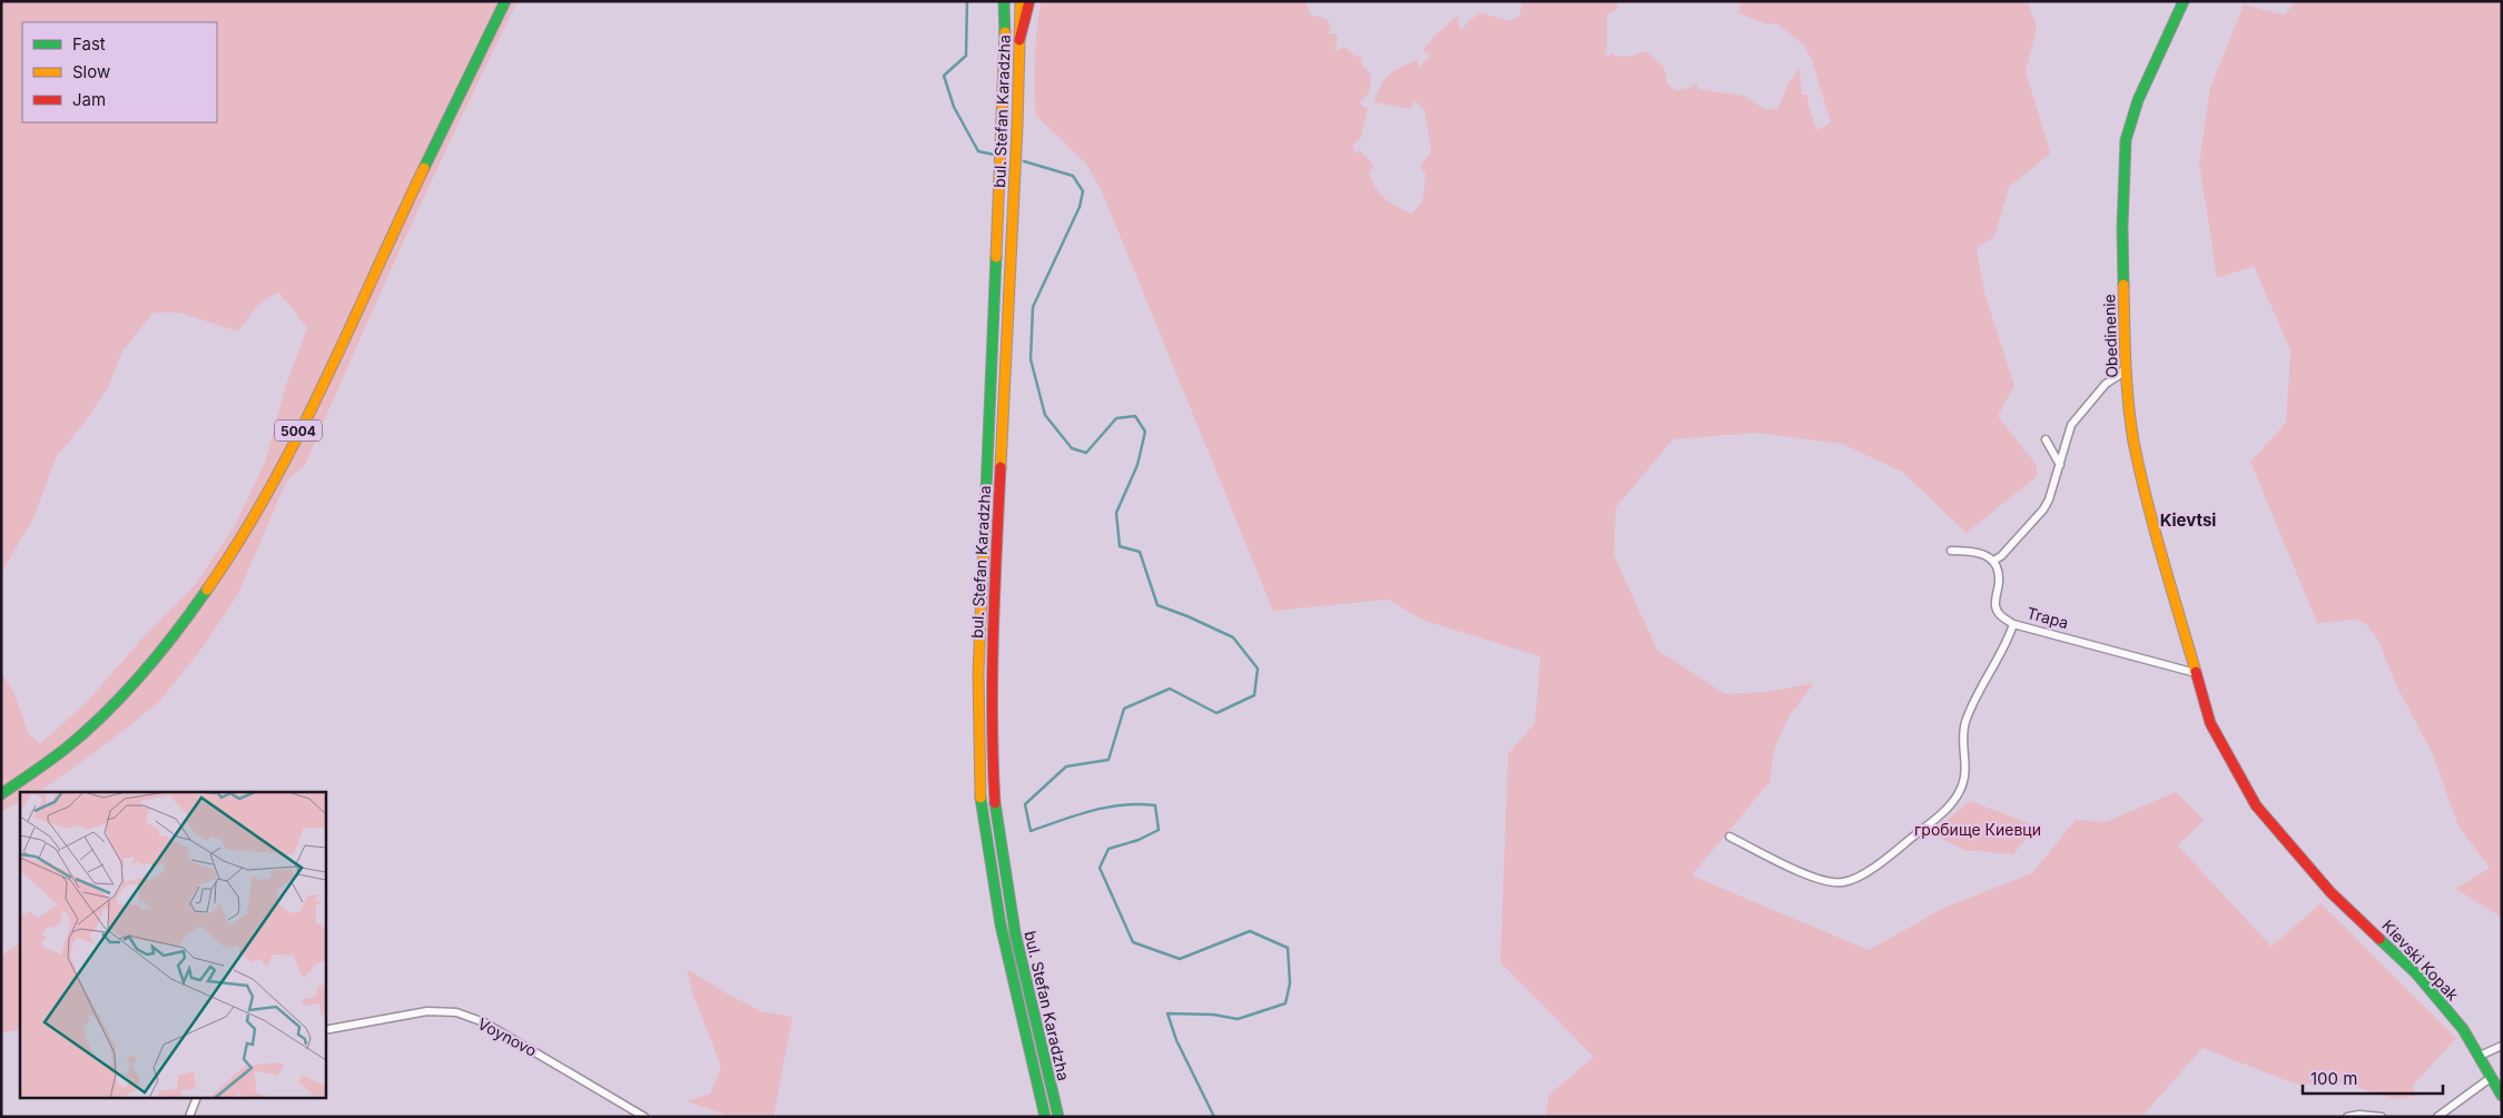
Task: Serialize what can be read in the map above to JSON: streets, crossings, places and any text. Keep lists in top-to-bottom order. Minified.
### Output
{"streets":{"main road":["bul. Stefan Karadzha","Obedinenie","5004","Kievski Kopak"],"street":["Trapa","Voynovo"]},"crossings":[["Obedinenie","Trapa"],["Obedinenie","Kievski Kopak"],["Trapa","Kievski Kopak"]],"districts":["Kievtsi"],"parks":["гробище Киевци"],"legend":["Fast","Slow","Jam"],"scale_bar":"100 m"}
